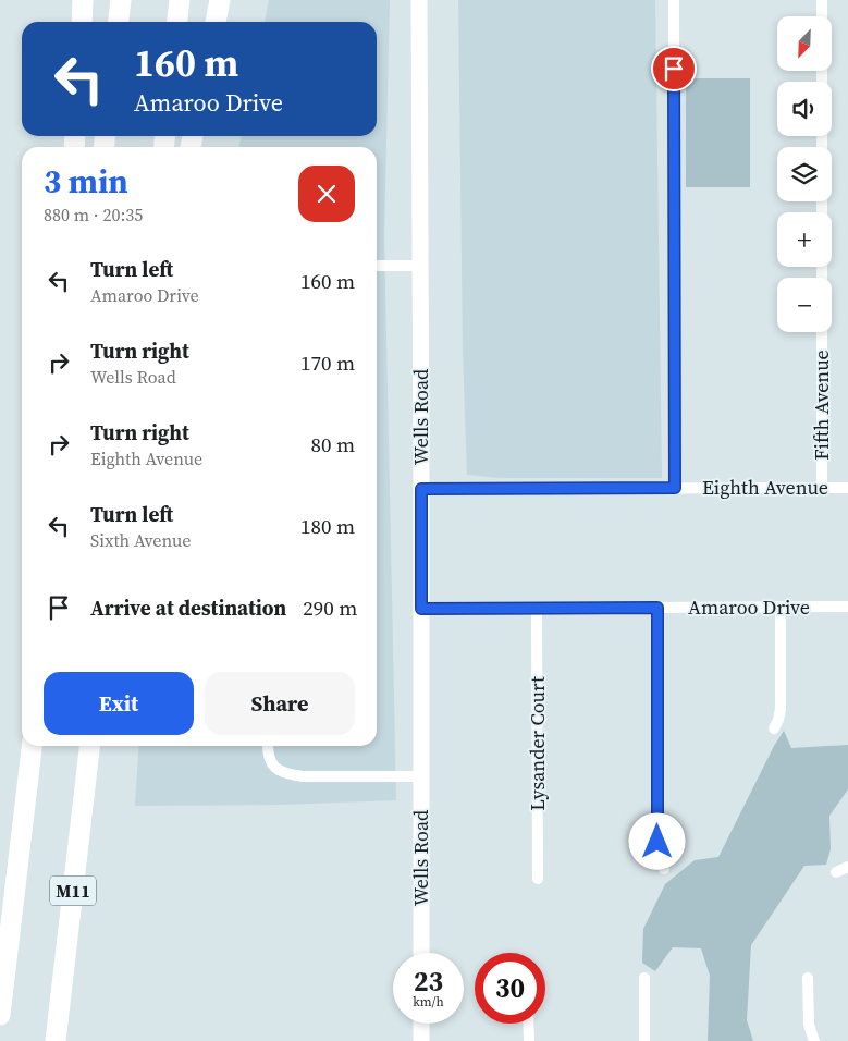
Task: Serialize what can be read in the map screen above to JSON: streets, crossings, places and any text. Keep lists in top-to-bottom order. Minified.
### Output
{"streets":{"highway":["M11"],"main road":["Wells Road"],"street":["Fifth Avenue","Eighth Avenue","Amaroo Drive","Lysander Court"]},"crossings":[["Fifth Avenue","Eighth Avenue"],["Wells Road","Eighth Avenue"],["Wells Road","Amaroo Drive"],["Amaroo Drive","Lysander Court"]],"north":"bottom left","page":{"map_buttons":["+","−"],"turn":["160 m","Amaroo Drive"],"heading":["3 min","880 m · 20:35"],"list":[{"name":"Turn left","note":"Amaroo Drive","value":"160 m"},{"name":"Turn right","note":"Wells Road","value":"170 m"},{"name":"Turn right","note":"Eighth Avenue","value":"80 m"},{"name":"Turn left","note":"Sixth Avenue","value":"180 m"},{"name":"Arrive at destination","value":"290 m"}],"buttons":["Exit","Share"],"speed":"23 km/h","limit":"30"}}
